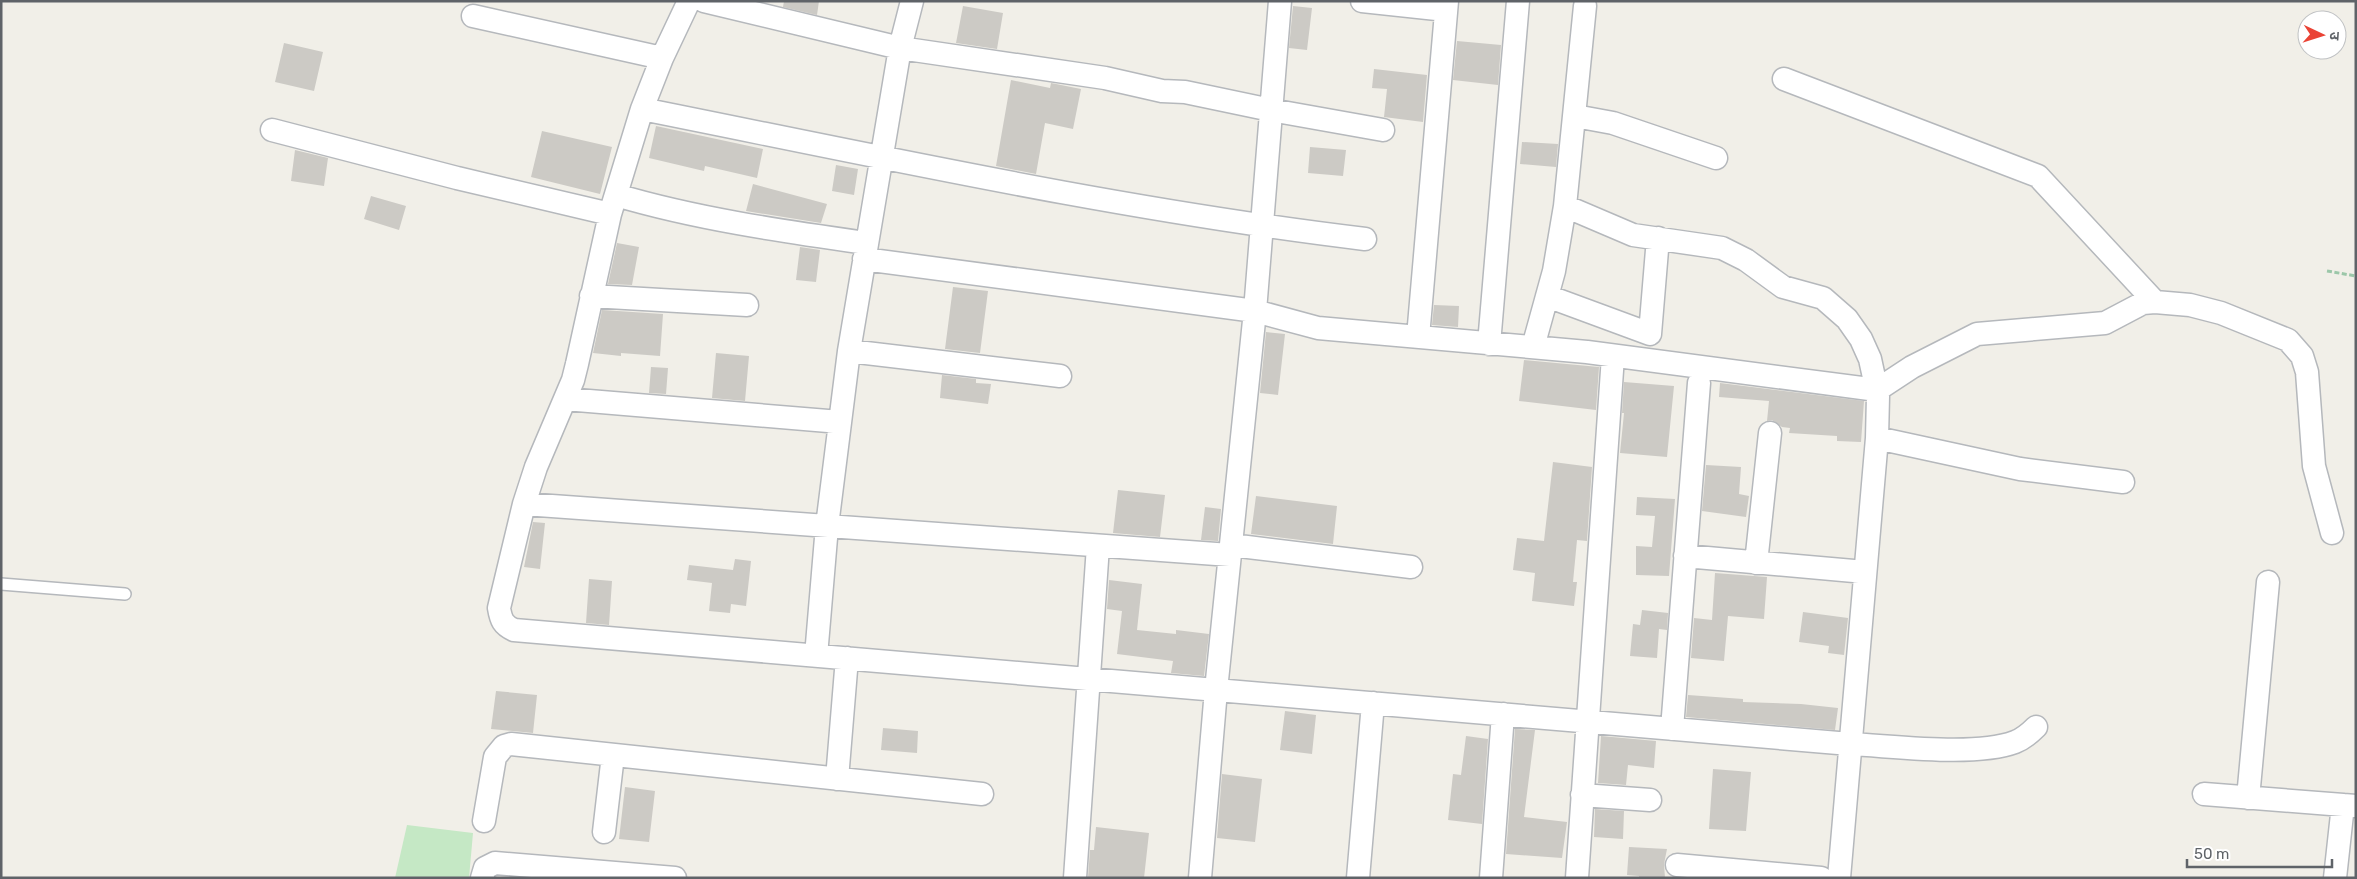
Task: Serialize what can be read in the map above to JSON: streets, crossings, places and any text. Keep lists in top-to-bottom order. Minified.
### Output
{"scale_bar":"50 m","north":"right"}
